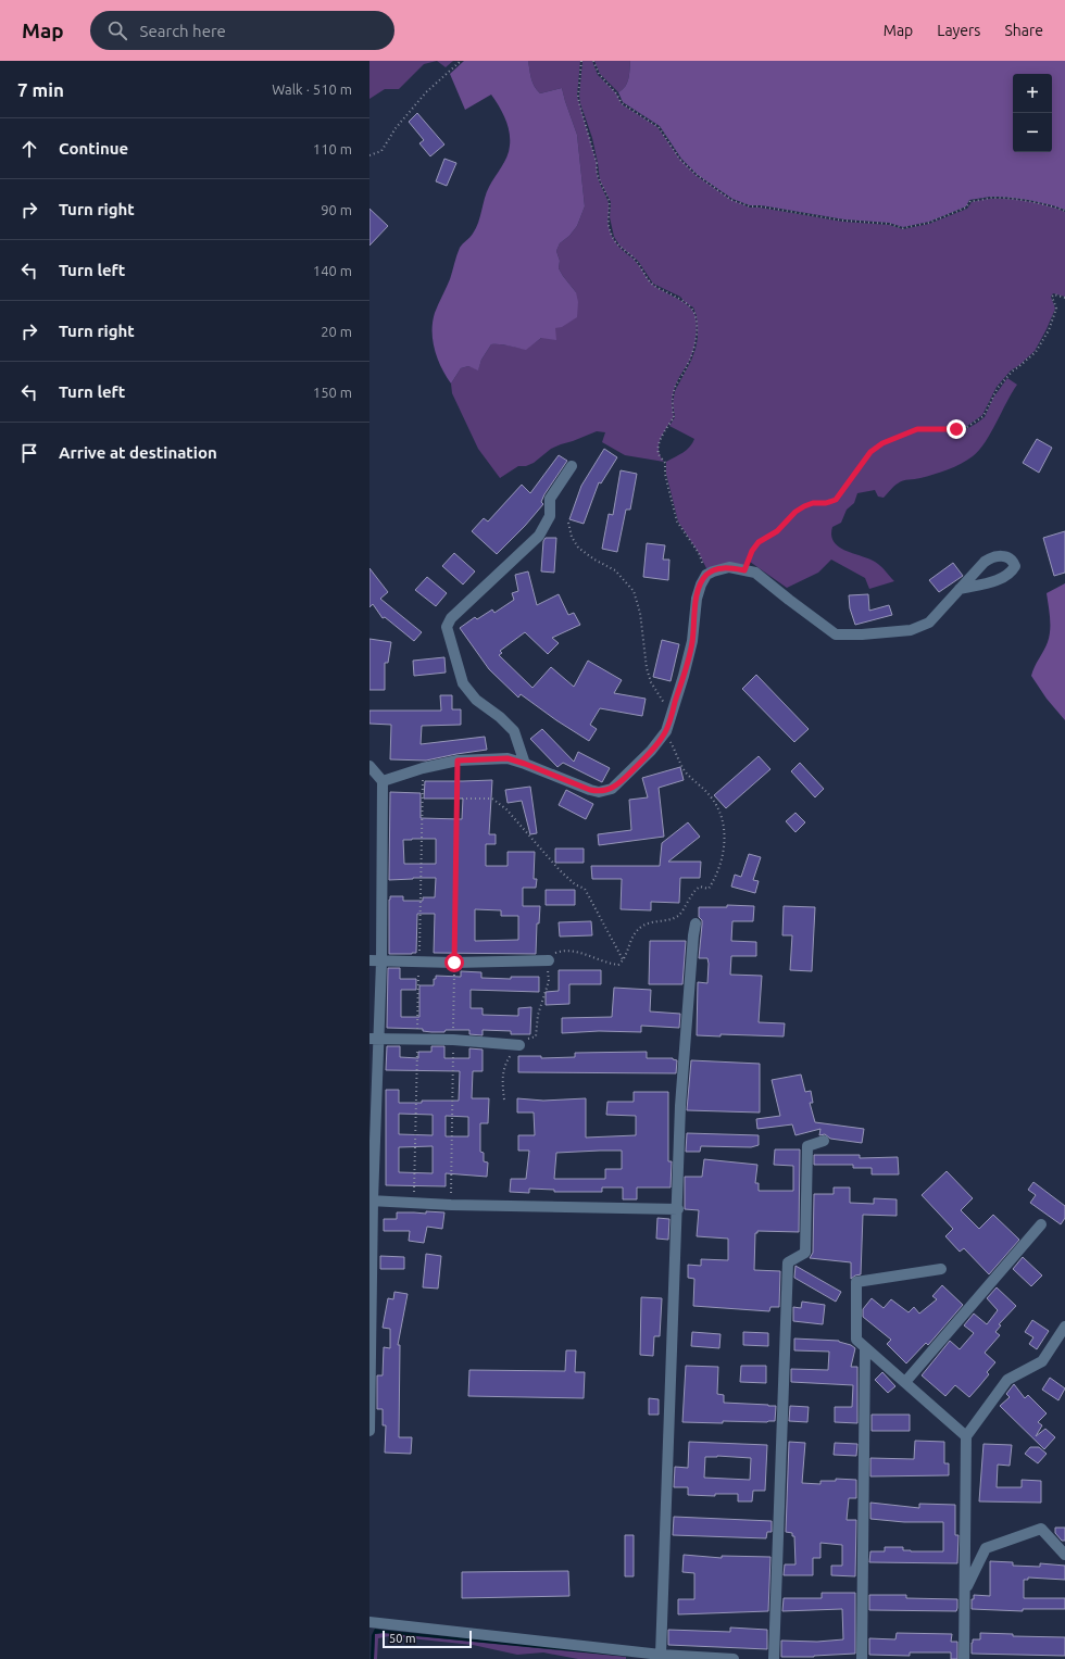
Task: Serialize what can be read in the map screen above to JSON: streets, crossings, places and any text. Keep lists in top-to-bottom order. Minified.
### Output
{"scale_bar":"50 m","page":{"header":"Map","search":"Search here","nav":["Map","Layers","Share"],"heading":["7 min","Walk · 510 m"],"map_buttons":["+","−"],"list":[["Continue","110 m"],["Turn right","90 m"],["Turn left","140 m"],["Turn right","20 m"],["Turn left","150 m"],"Arrive at destination"],"scale":"50 m"}}
